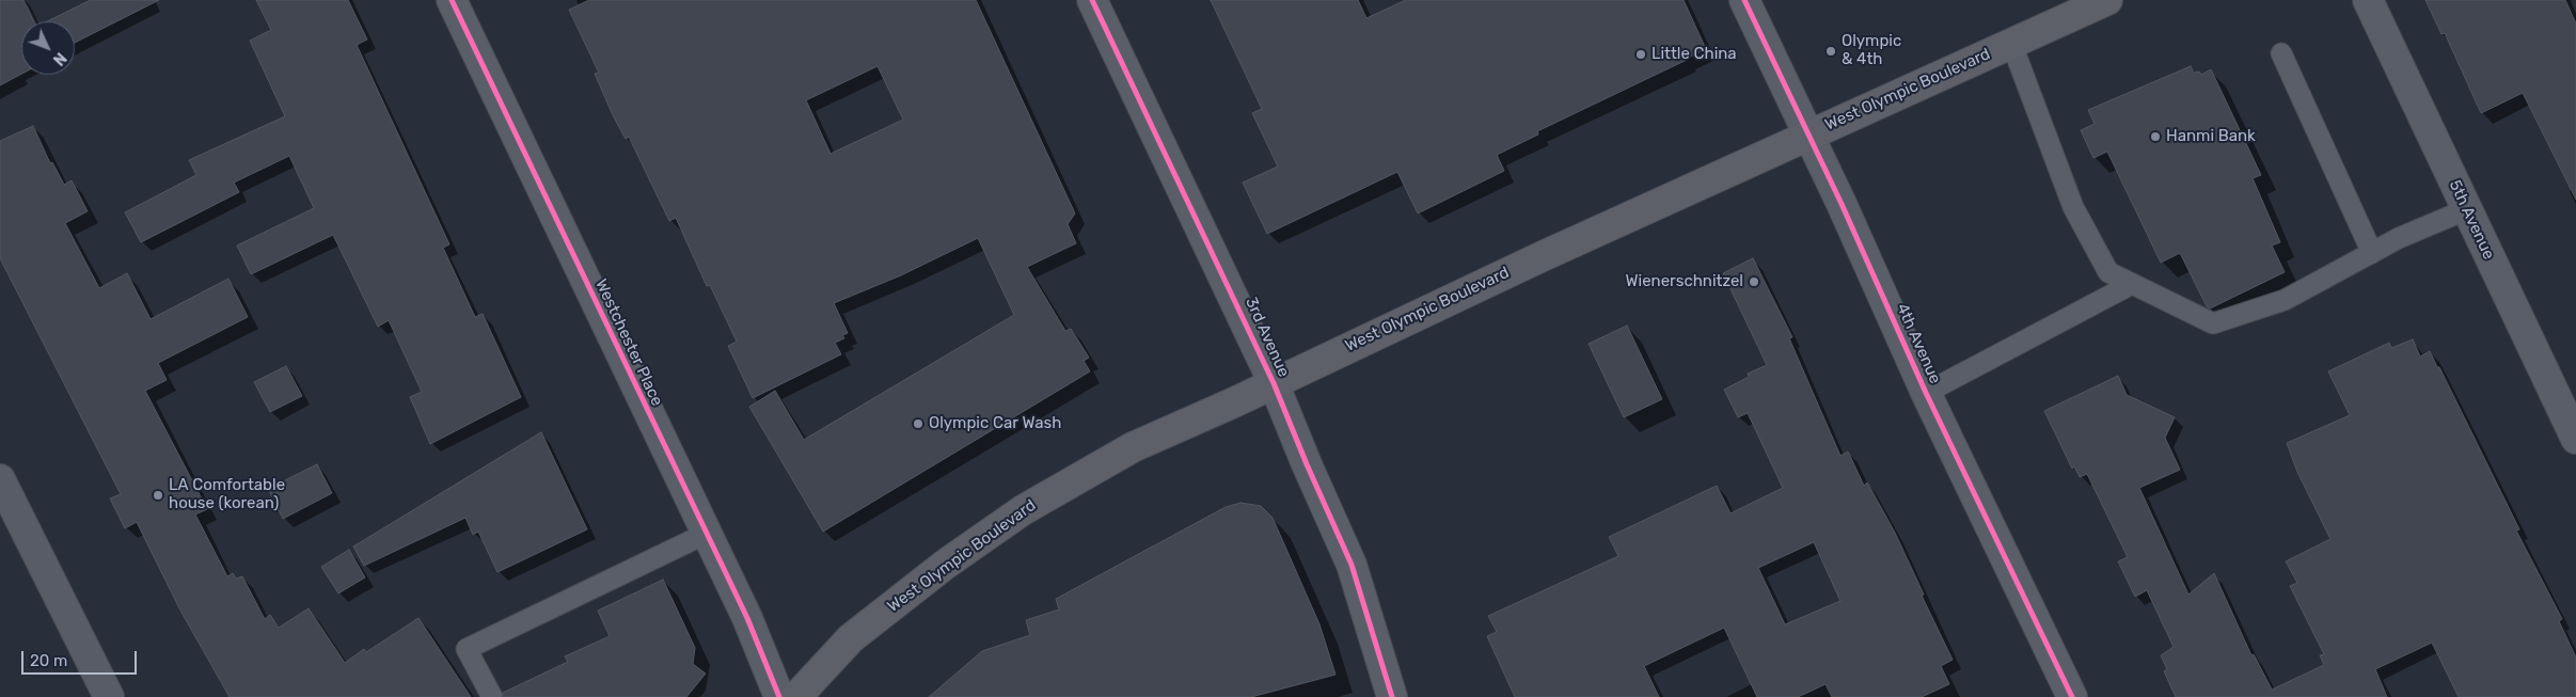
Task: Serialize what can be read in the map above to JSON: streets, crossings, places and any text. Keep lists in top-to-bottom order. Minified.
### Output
{"streets":{"main road":["West Olympic Boulevard"],"street":["5th Avenue","3rd Avenue","Westchester Place","4th Avenue"]},"crossings":[["West Olympic Boulevard","3rd Avenue"],["West Olympic Boulevard","4th Avenue"]],"places":["Olympic & 4th","Little China","Hanmi Bank","Wienerschnitzel","Olympic Car Wash","LA Comfortable house (korean)"],"scale_bar":"20 m","north":"bottom right"}
